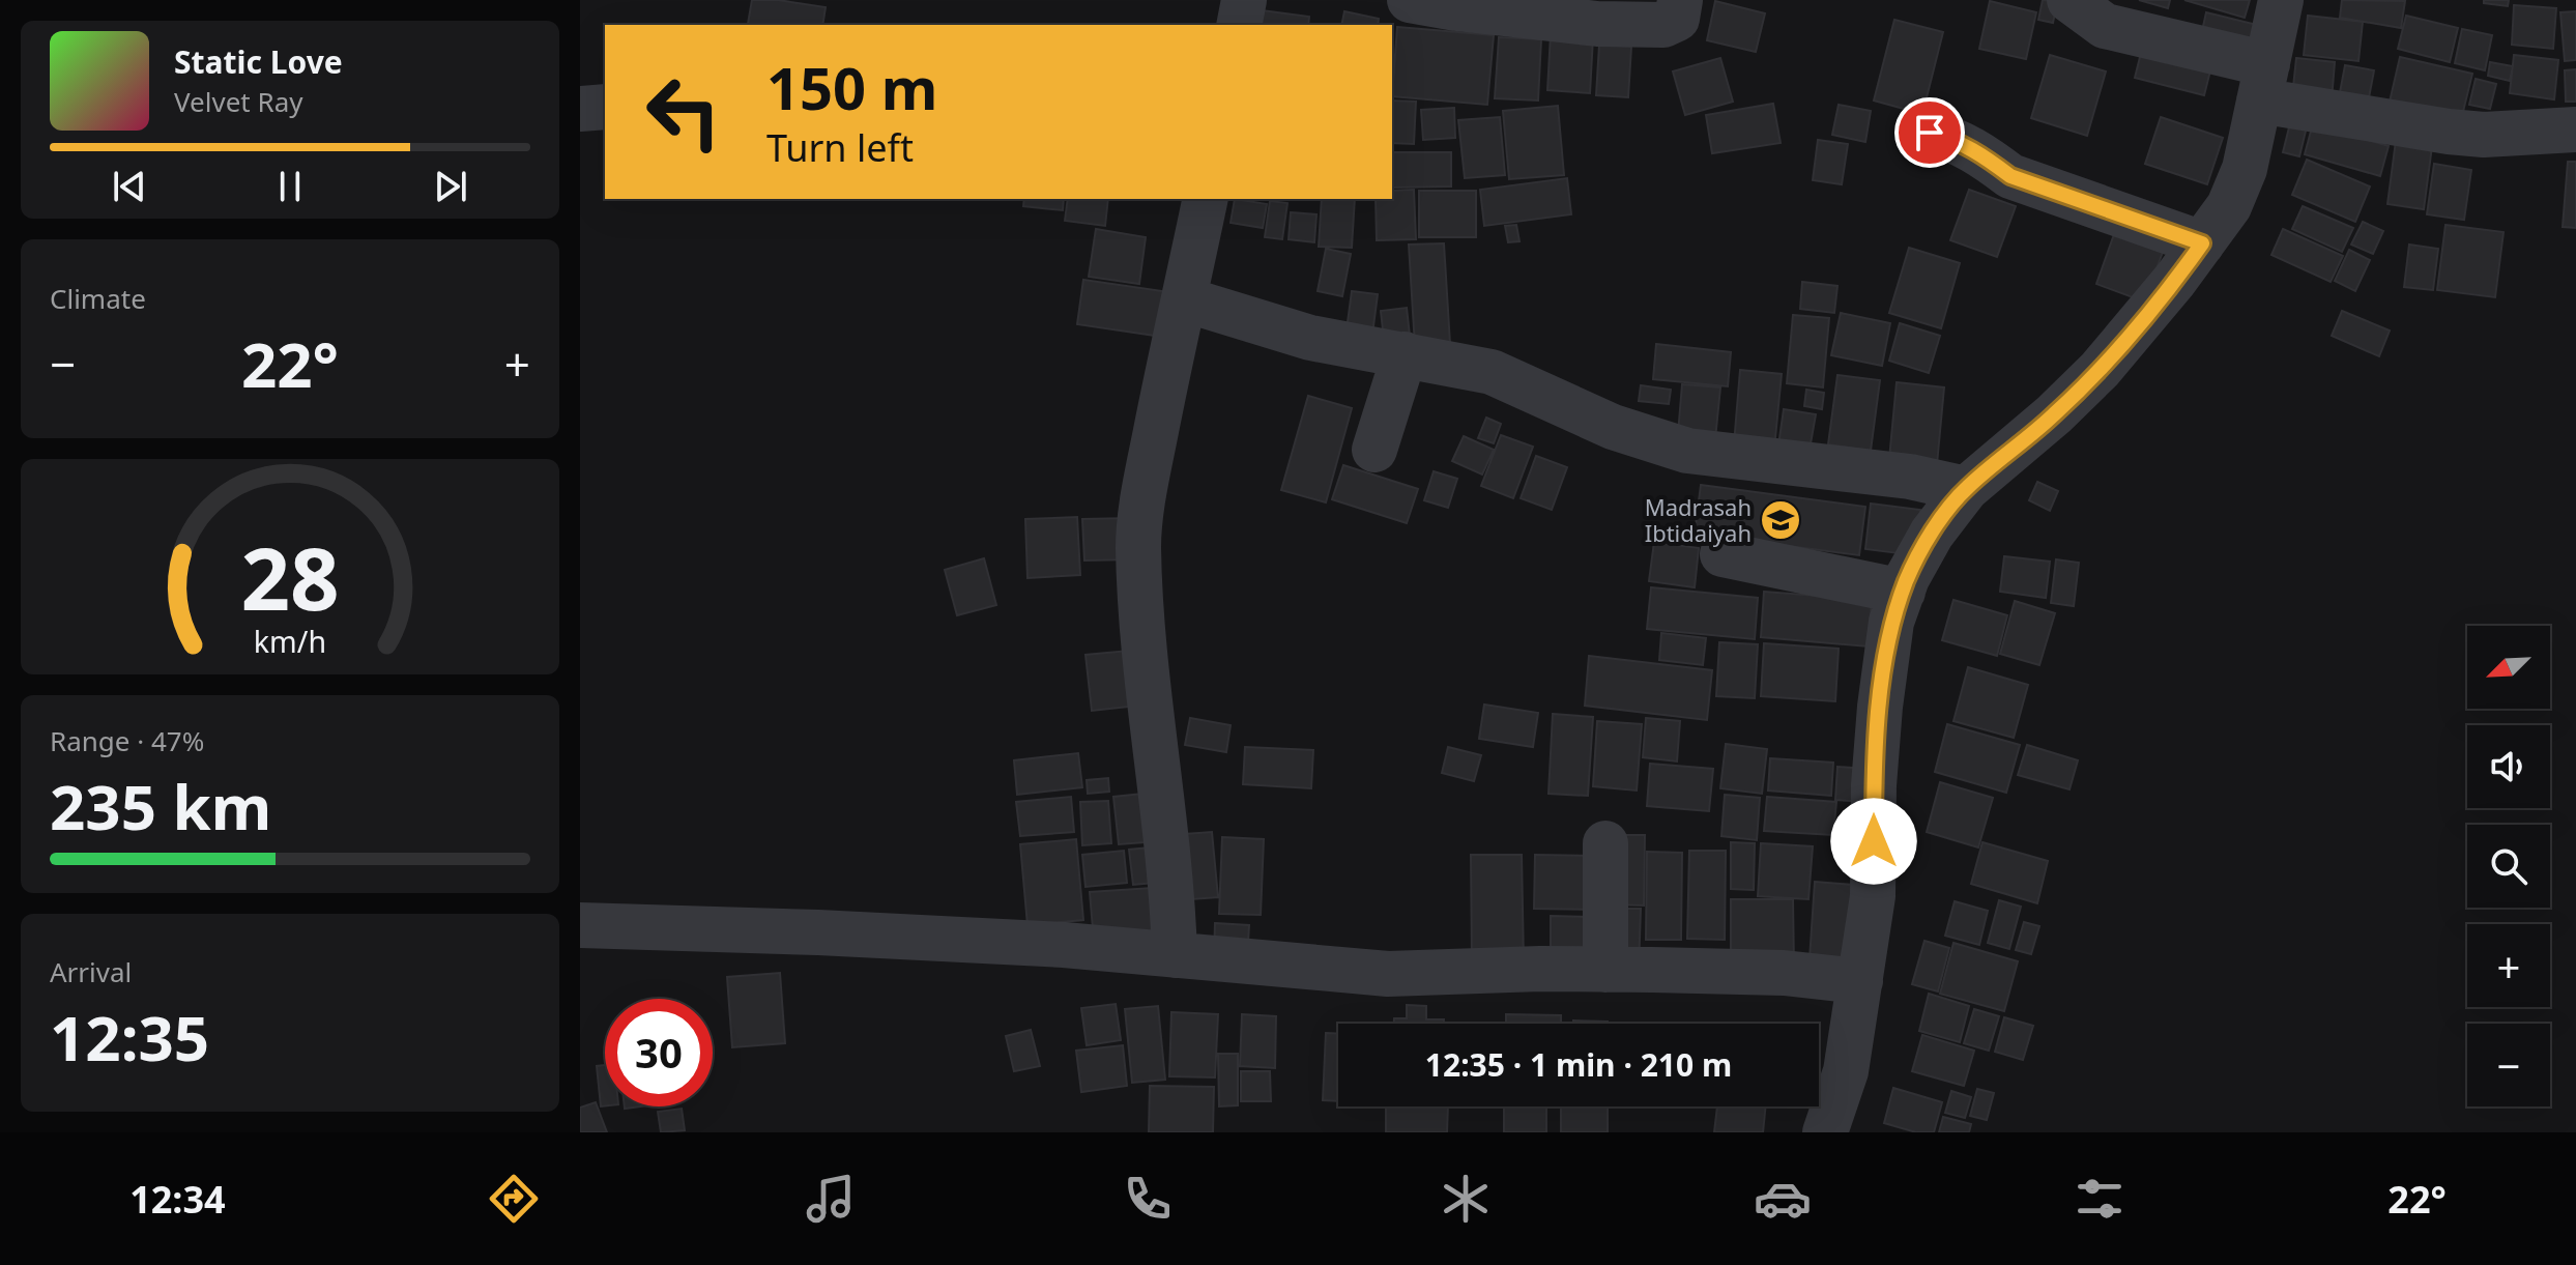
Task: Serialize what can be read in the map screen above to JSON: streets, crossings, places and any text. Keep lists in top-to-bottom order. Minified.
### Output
{"places":{"school or university":["Madrasah Ibtidaiyah"]},"north":"bottom left","page":{"turn":["150 m","Turn left"],"song":["Static Love","Velvet Ray"],"tile":["Climate",["Range · 47%","235 km"],["Arrival","12:35"]],"heat":["−","22°","+"],"map_buttons":["+","−"],"limit":"30","trip":"12:35 · 1 min · 210 m","tabs":["12:34","22°"],"gauge":["28","km/h"]}}
